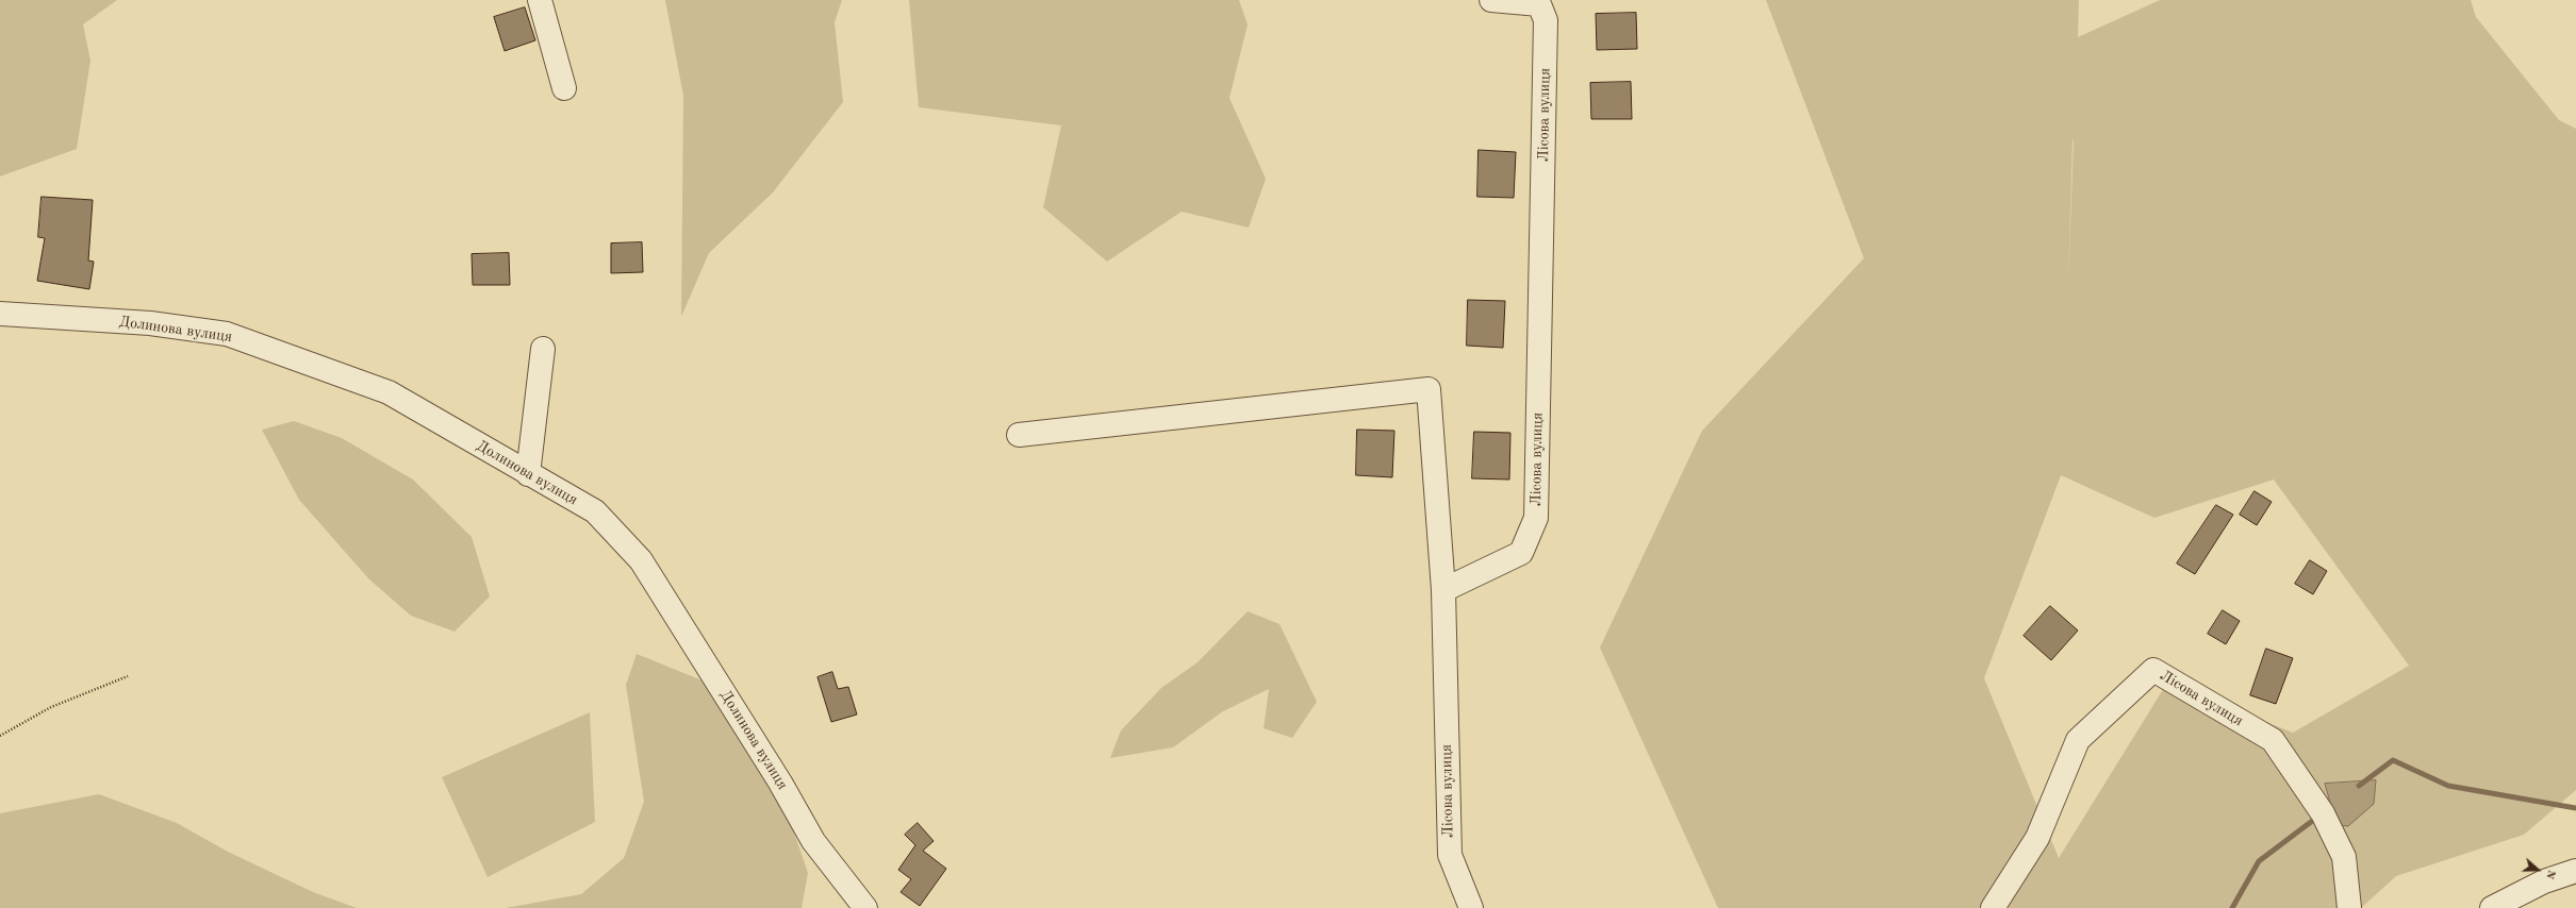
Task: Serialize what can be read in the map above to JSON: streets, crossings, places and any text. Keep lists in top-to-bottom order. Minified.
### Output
{"streets":{"street":["Лісова вулиця","Долинова вулиця"]},"north":"right"}
